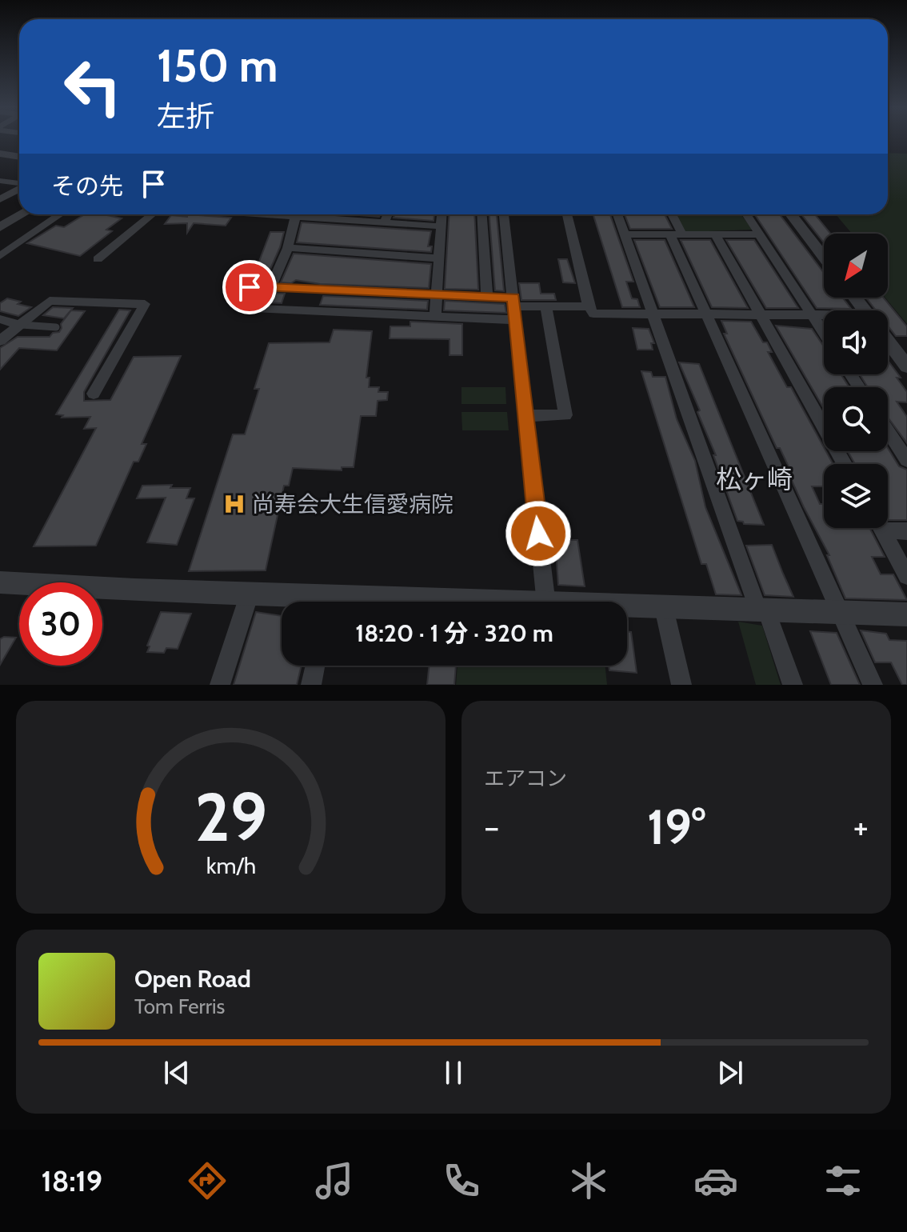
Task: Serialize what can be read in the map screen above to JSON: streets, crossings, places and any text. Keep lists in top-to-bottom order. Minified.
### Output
{"districts":["松ヶ崎"],"places":{"hospital":["尚寿会大生信愛病院"]},"north":"bottom left","page":{"turn":["150 m","左折"],"then":"その先","limit":"30","trip":"18:20 · 1 分 · 320 m","tile":"エアコン","heat":["−","19°","+"],"song":["Open Road","Tom Ferris"],"tabs":"18:19","gauge":["29","km/h"]}}
